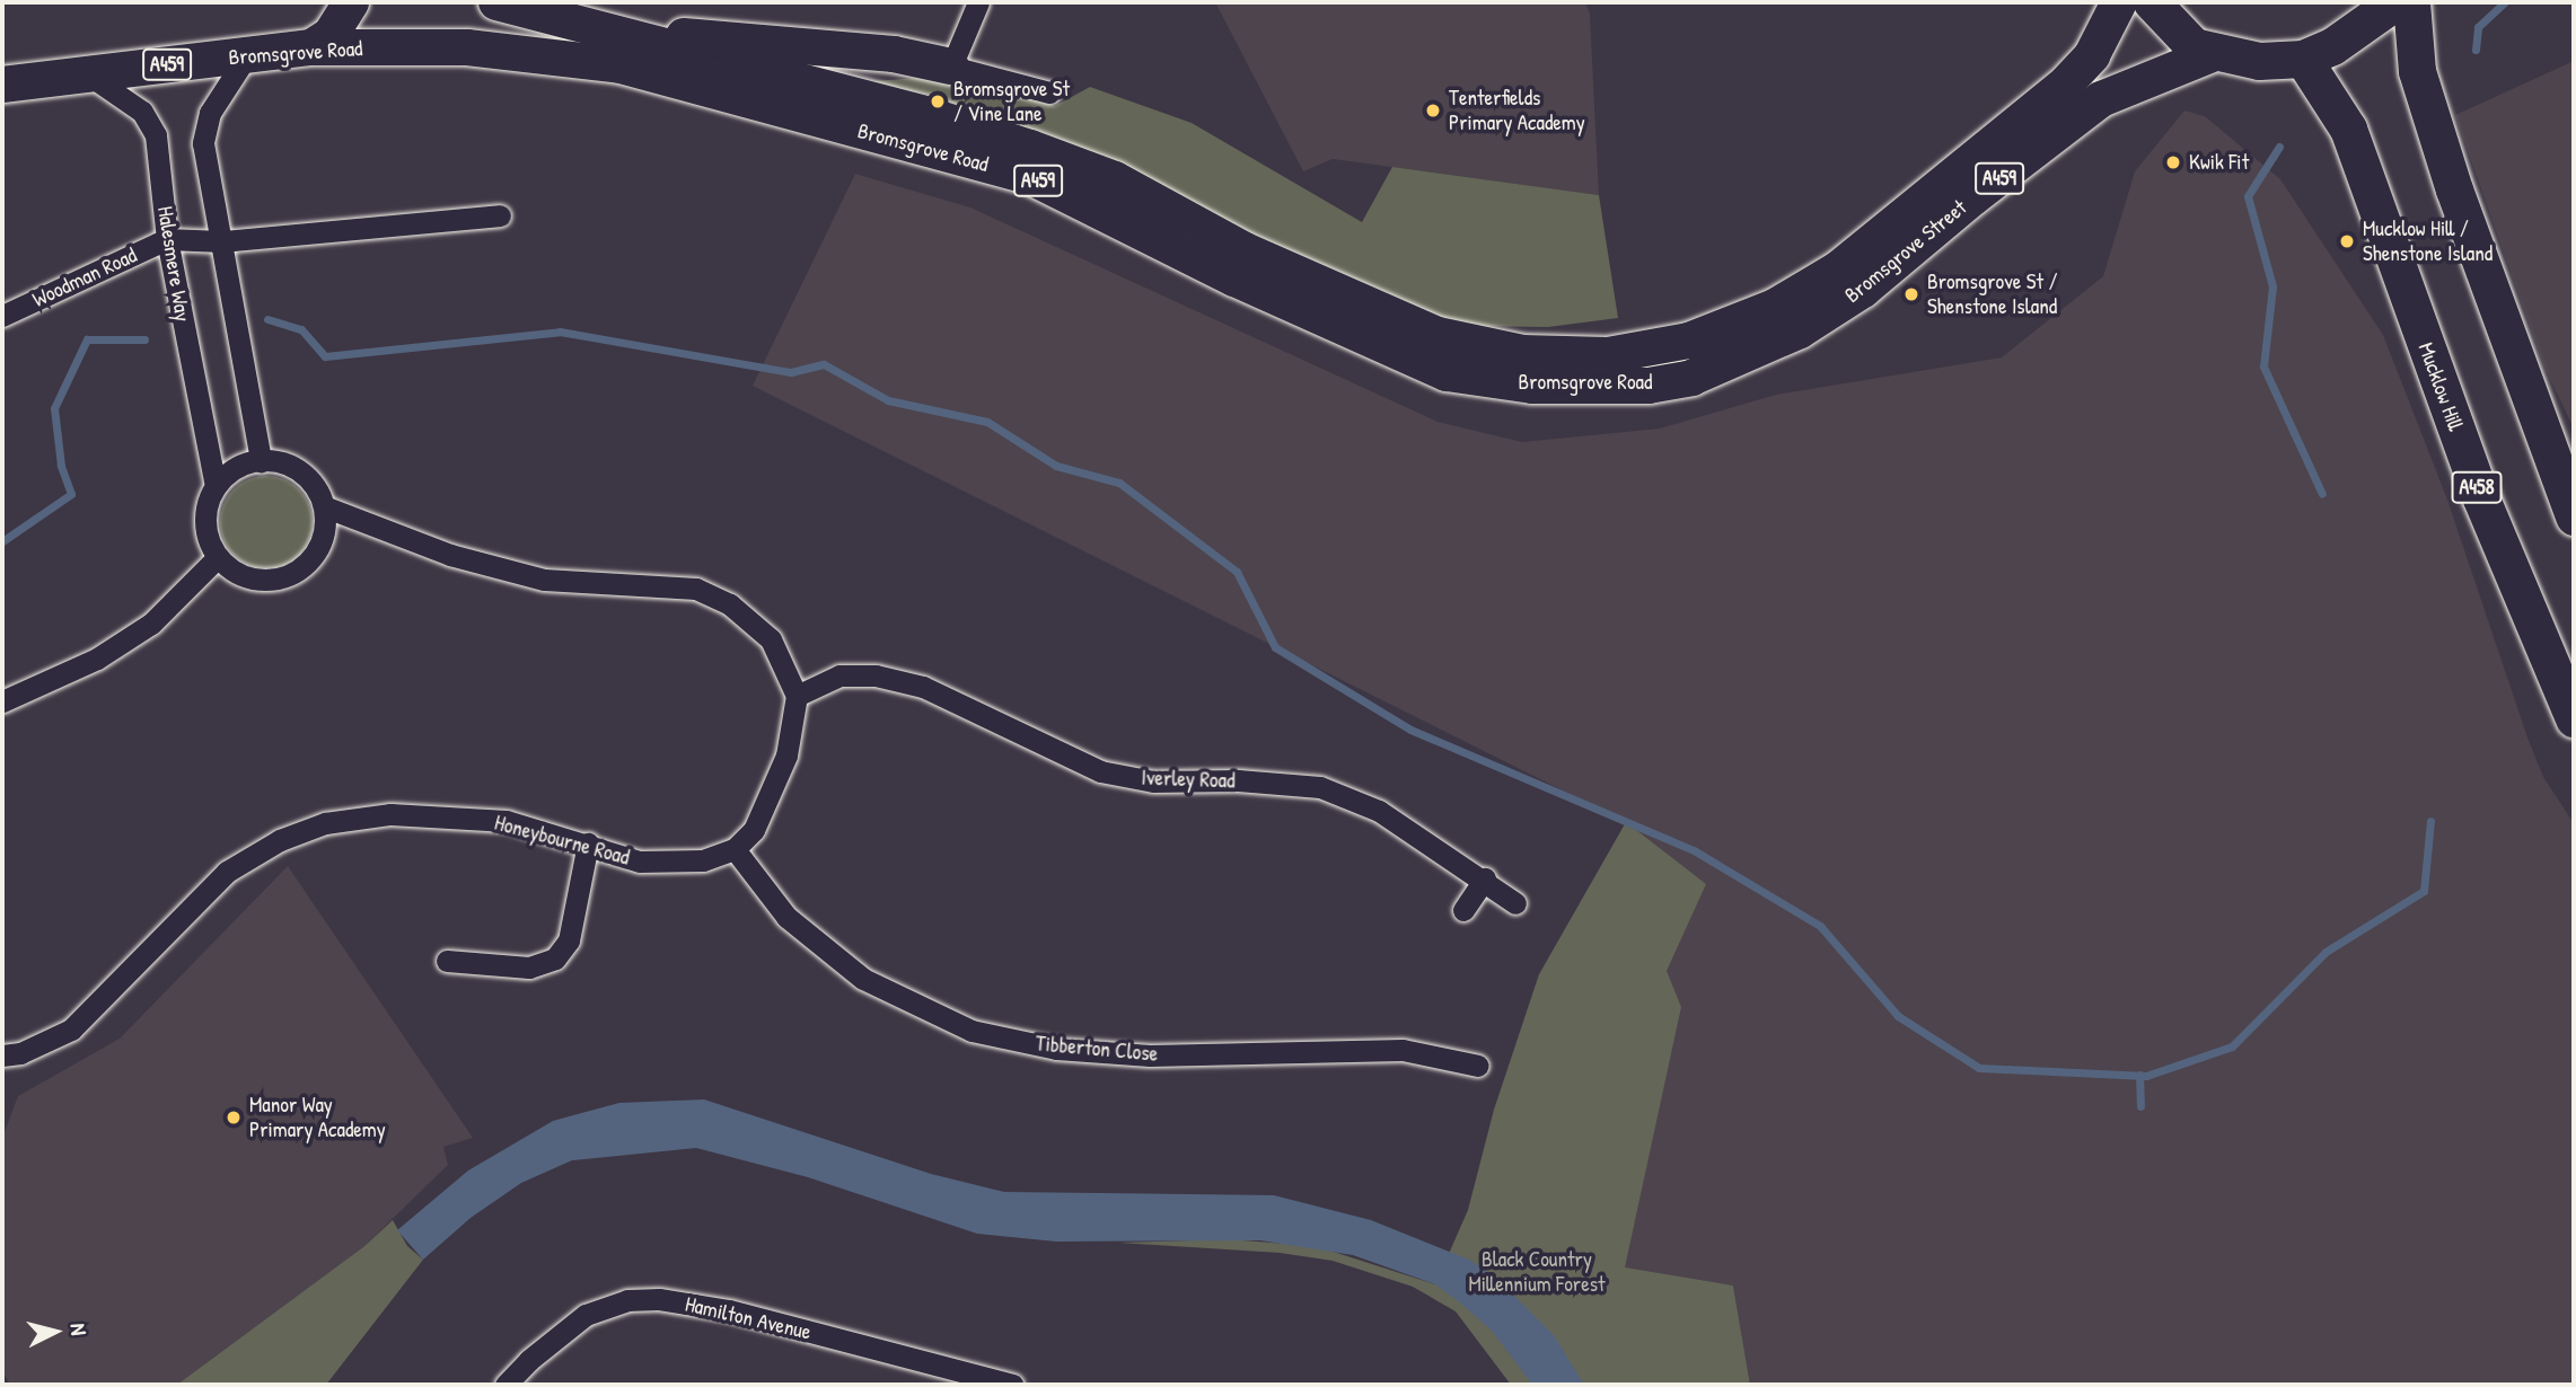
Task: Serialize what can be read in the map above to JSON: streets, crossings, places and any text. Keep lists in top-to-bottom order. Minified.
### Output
{"streets":{"highway":["Mucklow Hill","A458"],"main road":["Bromsgrove Road","A459","Bromsgrove Street"],"street":["Halesmere Way","Woodman Road","Iverley Road","Honeybourne Road","Tibberton Close","Hamilton Avenue"]},"crossings":[["Bromsgrove Road","Bromsgrove Street"],["Bromsgrove Road","Halesmere Way"],["Halesmere Way","Woodman Road"],["Honeybourne Road","Tibberton Close"]],"parks":["Black Country Millennium Forest"],"places":["Bromsgrove St / Vine Lane","Tenterfields Primary Academy","Kwik Fit","Mucklow Hill / Shenstone Island","Bromsgrove St / Shenstone Island","Manor Way Primary Academy"],"north":"right"}
